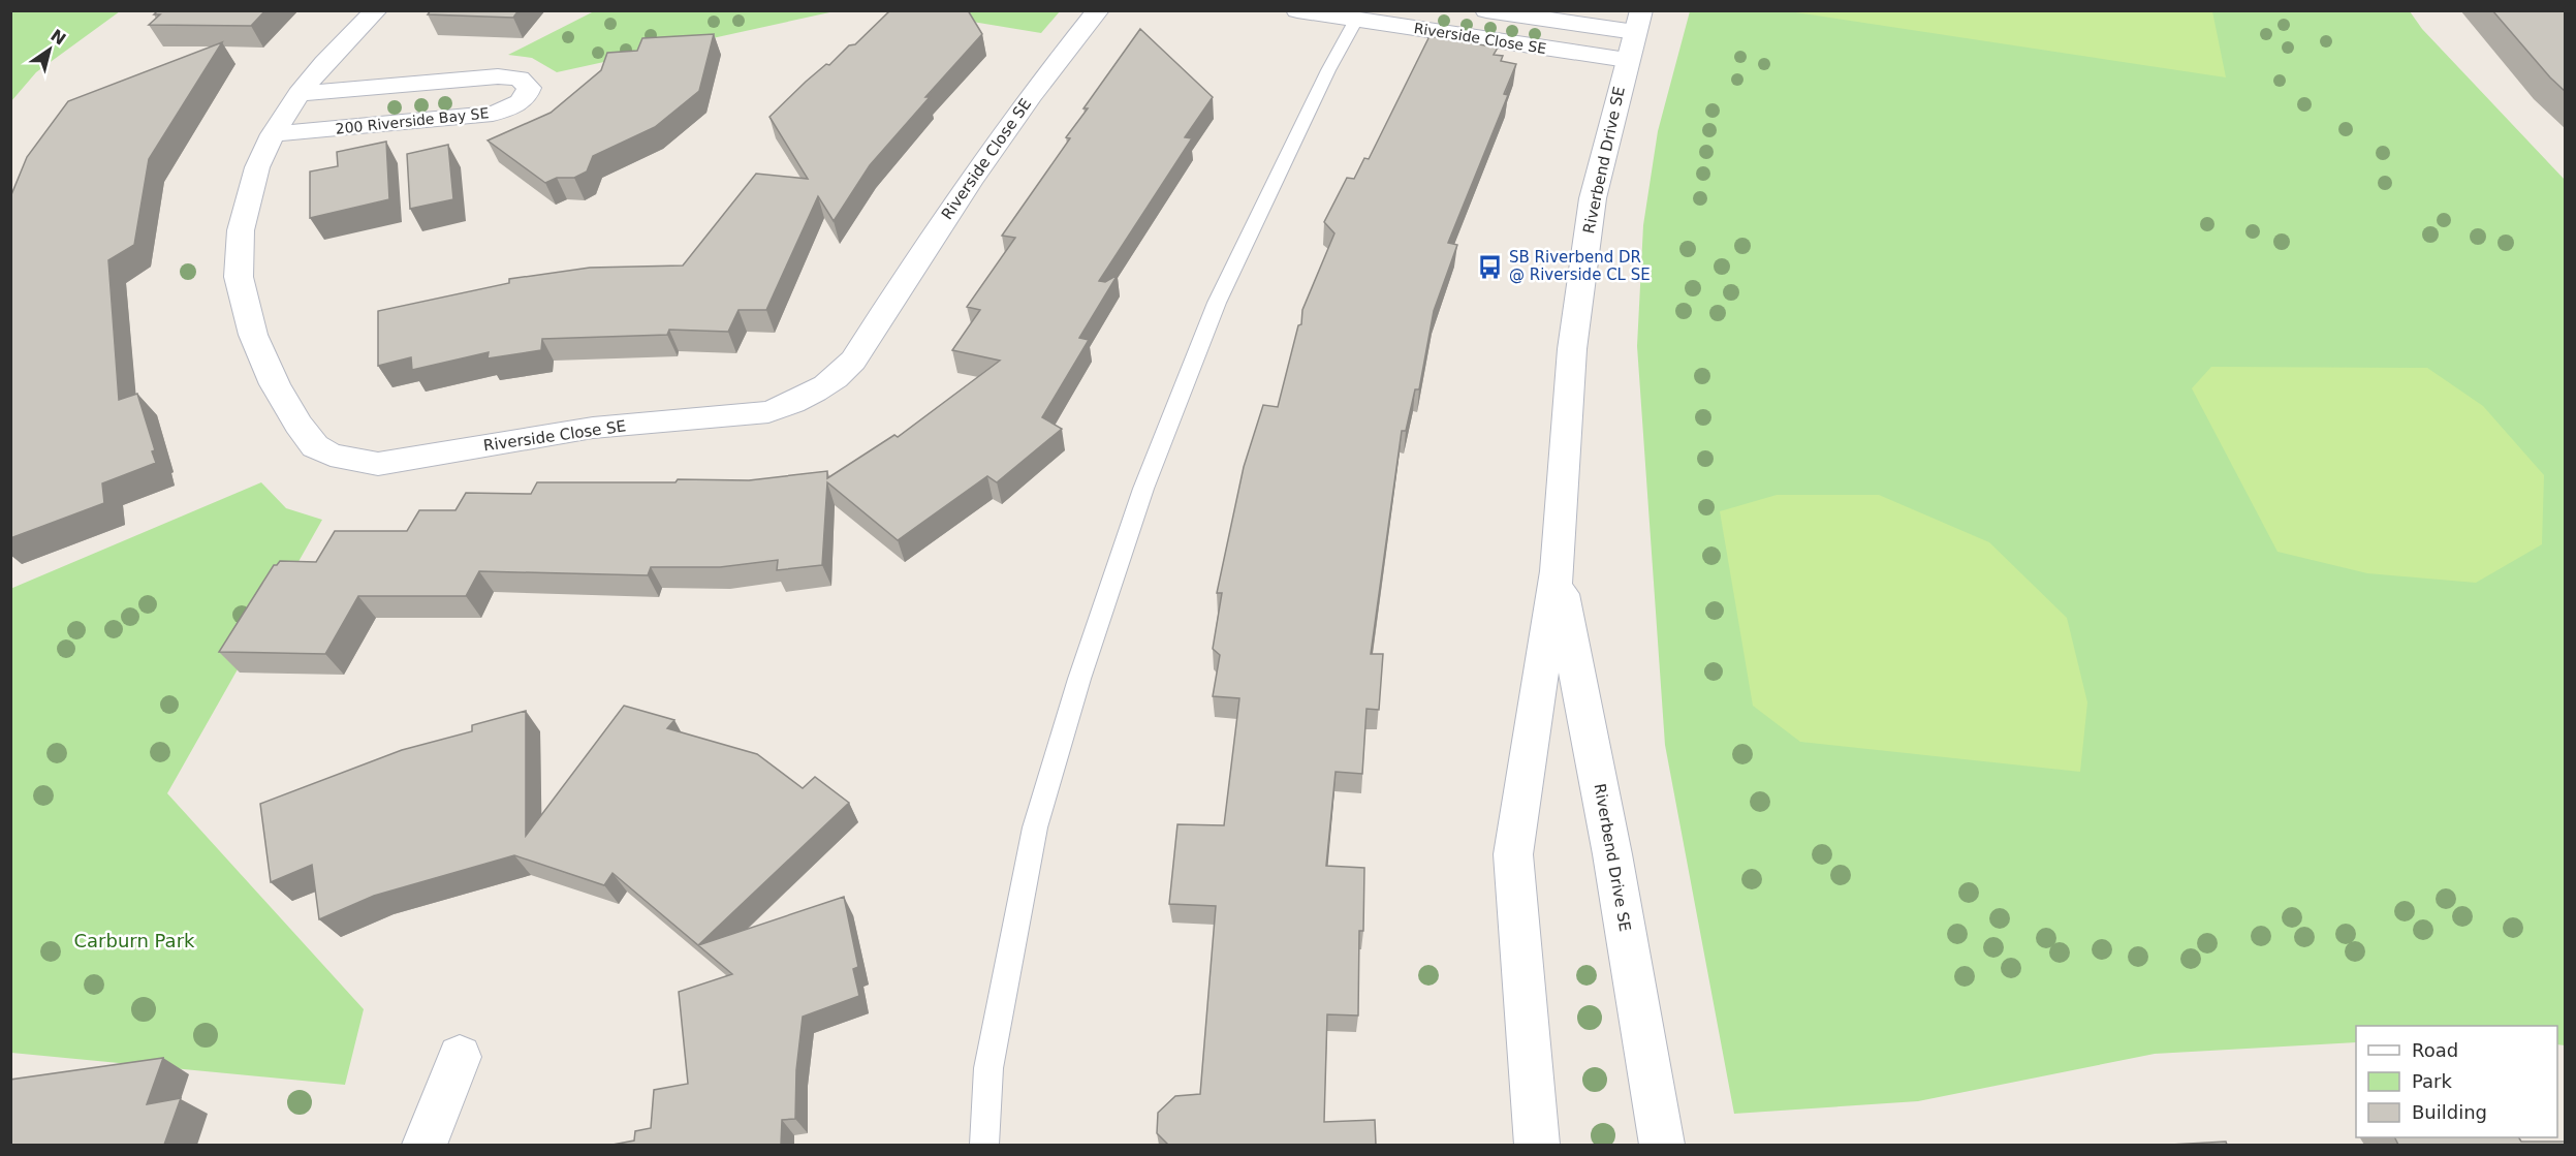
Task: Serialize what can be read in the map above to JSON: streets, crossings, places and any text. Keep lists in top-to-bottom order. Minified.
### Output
{"streets":{"street":["Riverside Close SE","200 Riverside Bay SE","Riverbend Drive SE"]},"crossings":[["Riverside Close SE","200 Riverside Bay SE"],["Riverside Close SE","Riverbend Drive SE"]],"parks":["Carburn Park"],"places":{"bus stop":["SB Riverbend DR @ Riverside CL SE"]},"legend":["Road","Park","Building"],"north":"top right"}
